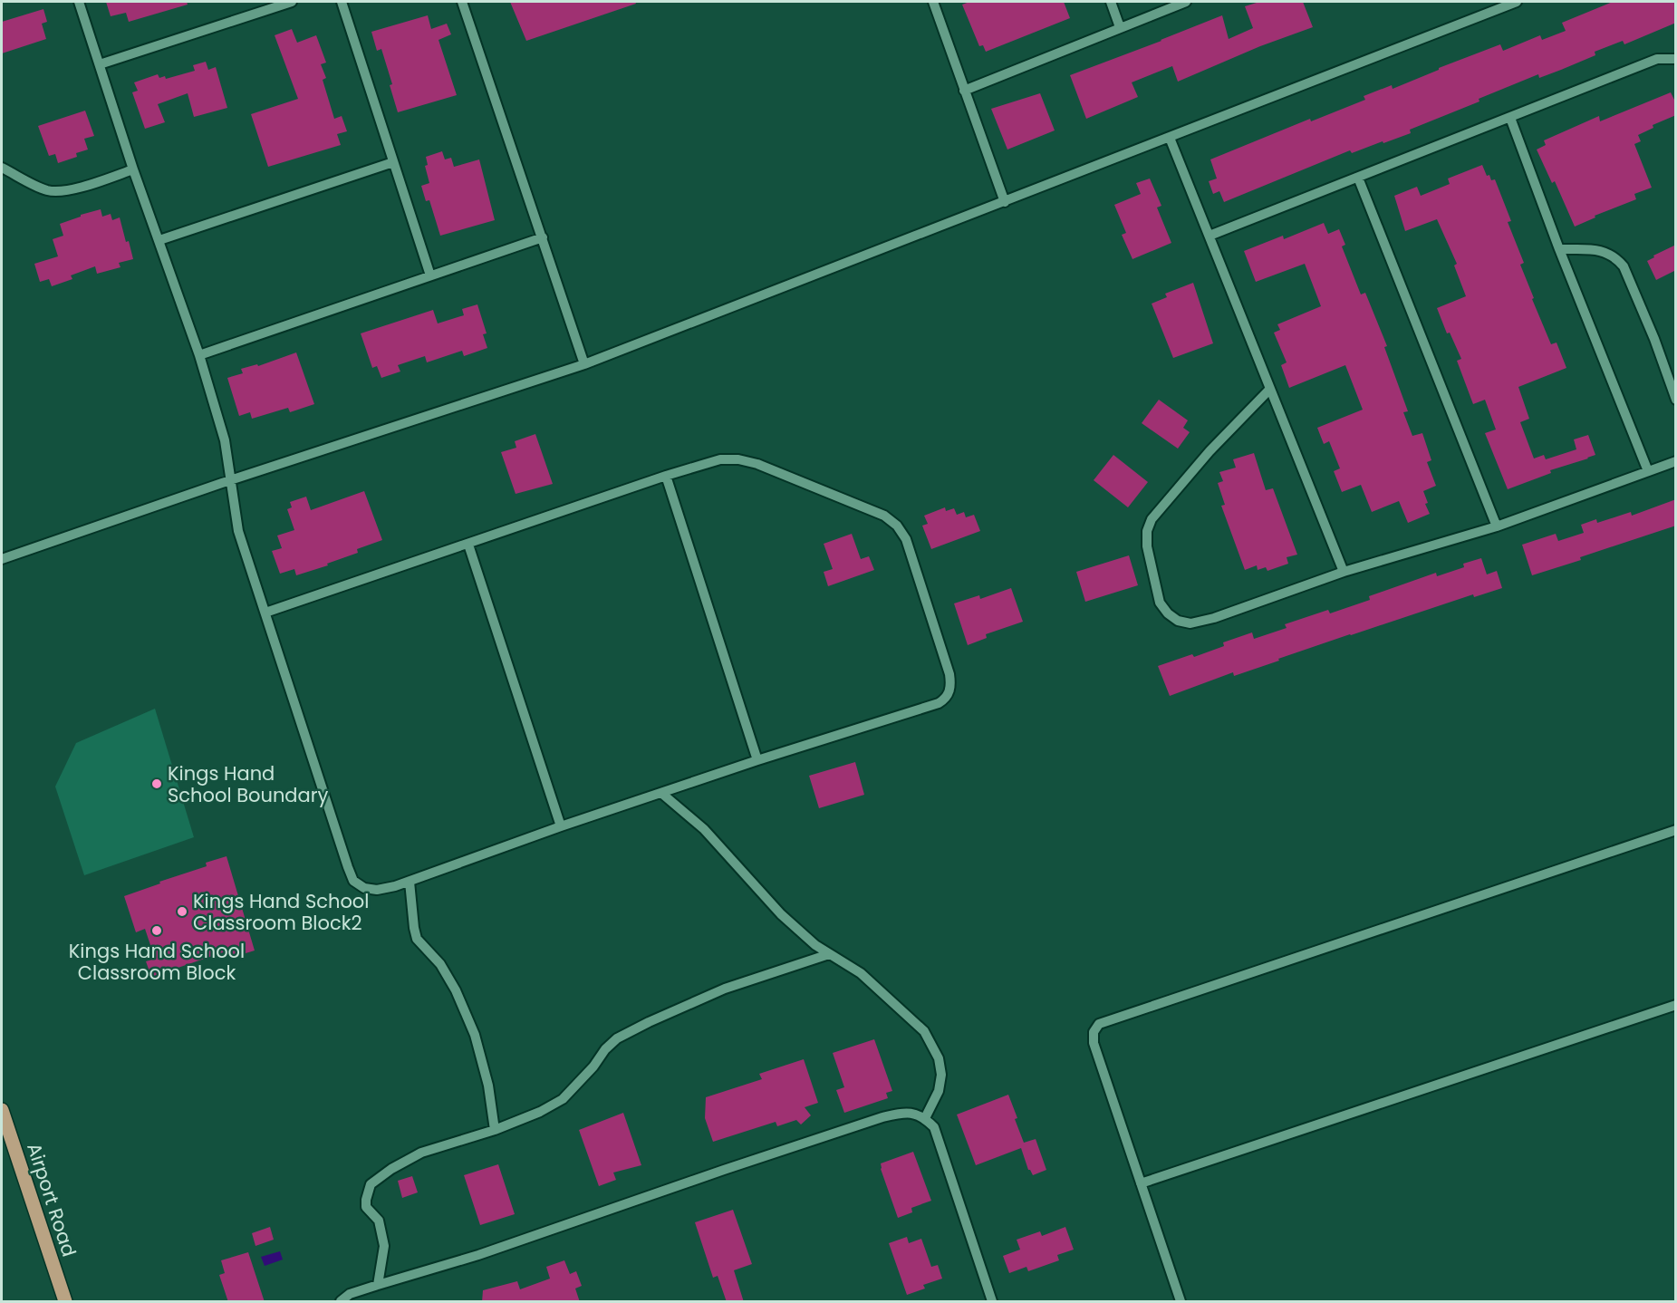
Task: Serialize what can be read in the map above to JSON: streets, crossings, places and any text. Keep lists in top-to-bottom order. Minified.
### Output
{"streets":{"main road":["Airport Road"]},"places":["Kings Hand School Boundary","Kings Hand School Classroom Block2","Kings Hand School Classroom Block"]}
